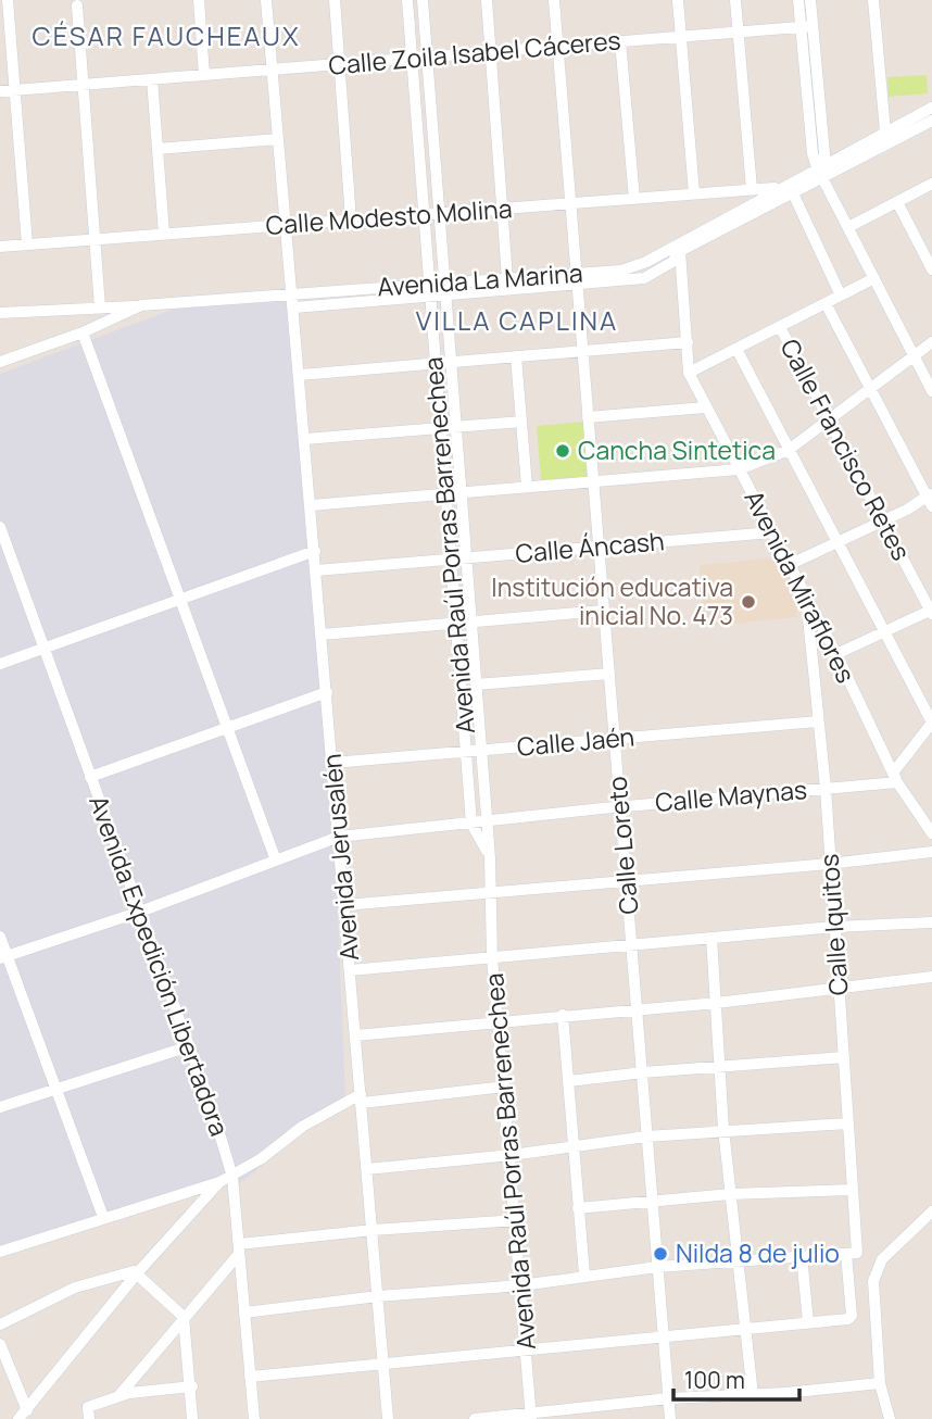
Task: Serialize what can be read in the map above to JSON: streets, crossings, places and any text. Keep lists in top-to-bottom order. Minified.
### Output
{"streets":{"street":["Calle Zoila Isabel Cáceres","Calle Modesto Molina","Avenida La Marina","Calle Francisco Retes","Avenida Raúl Porras Barrenechea","Calle Áncash","Avenida Miraflores","Calle Jaén","Calle Maynas","Calle Loreto","Avenida Jerusalén","Calle Iquitos","Avenida Expedición Libertadora"]},"crossings":[["Calle Zoila Isabel Cáceres","Avenida Raúl Porras Barrenechea"],["Calle Zoila Isabel Cáceres","Calle Loreto"],["Calle Zoila Isabel Cáceres","Avenida Jerusalén"],["Calle Modesto Molina","Avenida La Marina"],["Calle Modesto Molina","Avenida Raúl Porras Barrenechea"],["Calle Modesto Molina","Calle Loreto"],["Calle Modesto Molina","Avenida Jerusalén"],["Avenida La Marina","Avenida Raúl Porras Barrenechea"],["Avenida La Marina","Avenida Miraflores"],["Avenida La Marina","Calle Loreto"],["Avenida La Marina","Avenida Jerusalén"],["Avenida Raúl Porras Barrenechea","Calle Áncash"],["Avenida Raúl Porras Barrenechea","Calle Jaén"],["Avenida Raúl Porras Barrenechea","Calle Maynas"],["Calle Áncash","Avenida Miraflores"],["Calle Áncash","Calle Loreto"],["Calle Áncash","Avenida Jerusalén"],["Avenida Miraflores","Calle Maynas"],["Avenida Miraflores","Calle Iquitos"],["Calle Jaén","Calle Loreto"],["Calle Jaén","Avenida Jerusalén"],["Calle Jaén","Calle Iquitos"],["Calle Maynas","Calle Loreto"],["Calle Maynas","Avenida Jerusalén"],["Calle Maynas","Calle Iquitos"],["Calle Maynas","Avenida Expedición Libertadora"]],"districts":["CÉSAR FAUCHEAUX","VILLA CAPLINA"],"places":["Cancha Sintetica","Institución educativa inicial No. 473","Nilda 8 de julio"],"scale_bar":"100 m"}
